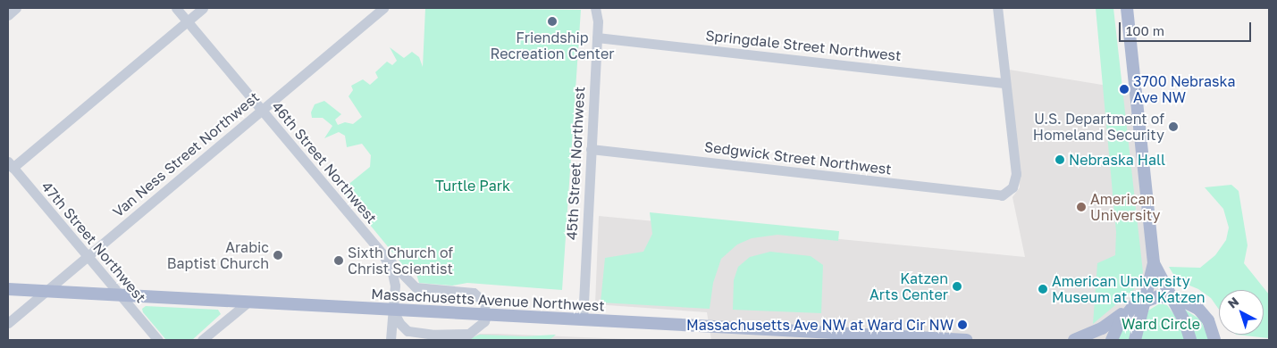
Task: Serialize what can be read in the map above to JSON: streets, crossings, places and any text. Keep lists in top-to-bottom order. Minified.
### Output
{"streets":{"main road":["Massachusetts Avenue Northwest"],"street":["Springdale Street Northwest","Van Ness Street Northwest","Sedgwick Street Northwest","46th Street Northwest","45th Street Northwest","47th Street Northwest"]},"crossings":[["Springdale Street Northwest","Sedgwick Street Northwest"],["Springdale Street Northwest","45th Street Northwest"],["Van Ness Street Northwest","46th Street Northwest"],["Van Ness Street Northwest","47th Street Northwest"],["Van Ness Street Northwest","Massachusetts Avenue Northwest"],["Sedgwick Street Northwest","45th Street Northwest"],["45th Street Northwest","Massachusetts Avenue Northwest"],["47th Street Northwest","Massachusetts Avenue Northwest"]],"parks":["Turtle Park","Ward Circle"],"places":["Friendship Recreation Center","3700 Nebraska Ave NW","U.S. Department of Homeland Security","Nebraska Hall","American University","Arabic Baptist Church","Sixth Church of Christ Scientist","Katzen Arts Center","American University Museum at the Katzen","Massachusetts Ave NW at Ward Cir NW"],"scale_bar":"100 m","north":"top left"}
